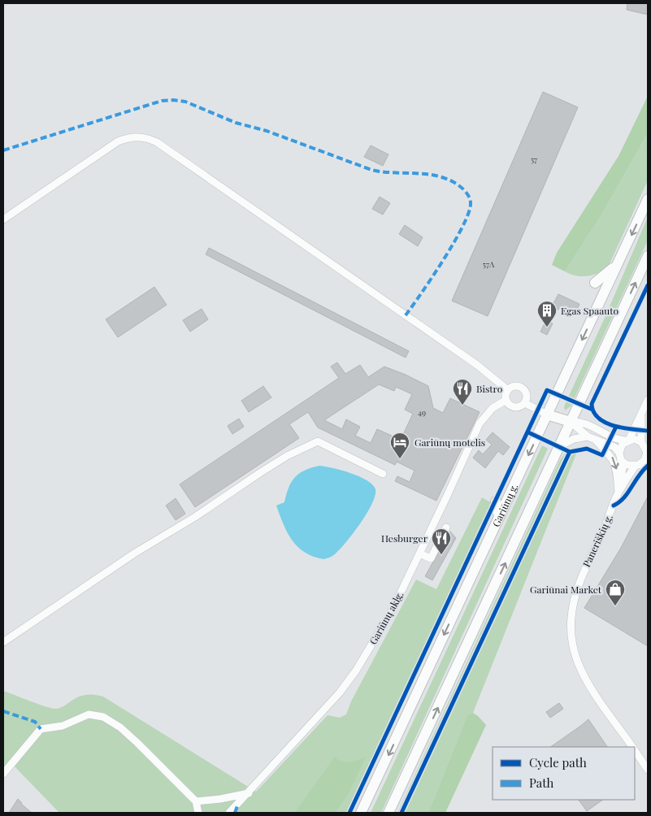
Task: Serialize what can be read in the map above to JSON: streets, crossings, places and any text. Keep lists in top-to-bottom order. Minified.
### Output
{"streets":{"highway":["Gariūnų g."],"street":["Paneriškių g.","Gariūnų aklg."]},"places":{"building":["Egas Spaauto"],"restaurant":["Bistro","Hesburger"],"hotel":["Gariūnų motelis"],"shop":["Gariūnai Market"]},"house_numbers":["57","57A","49"],"legend":["Cycle path","Path"]}
